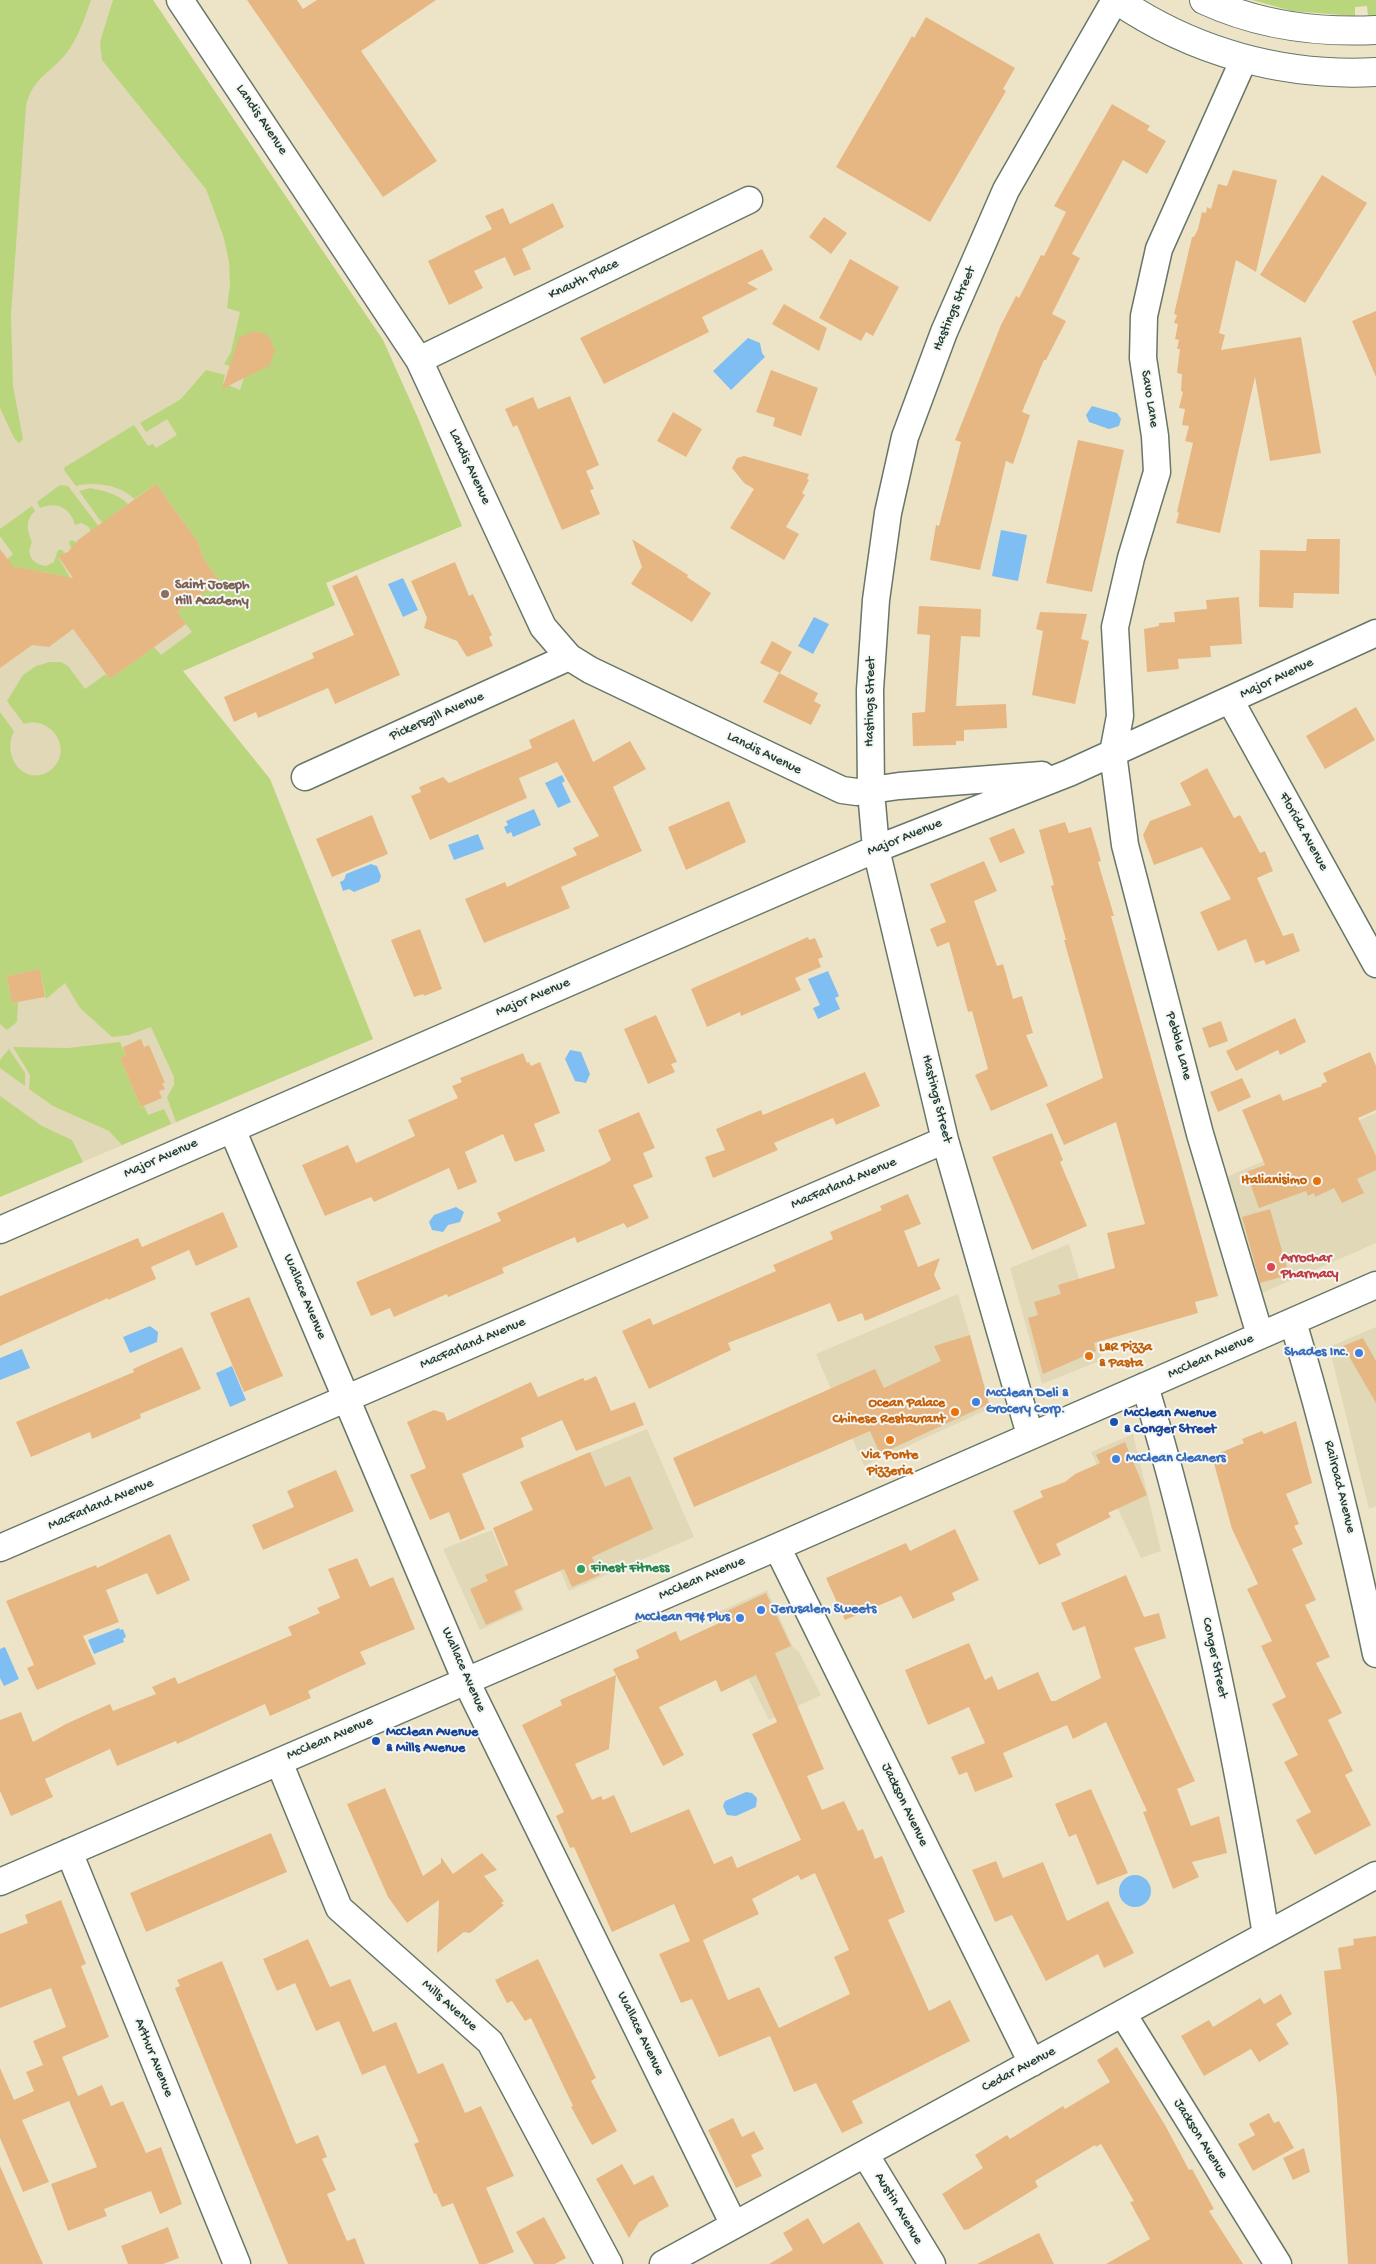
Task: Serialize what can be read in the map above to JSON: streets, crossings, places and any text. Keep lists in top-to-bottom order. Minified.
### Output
{"streets":{"street":["Landis Avenue","Knauth Place","Hastings Street","Savo Lane","Major Avenue","Pickersgill Avenue","Florida Avenue","Pebble Lane","MacFarland Avenue","Wallace Avenue","McClean Avenue","Railroad Avenue","Conger Street","Jackson Avenue","Mills Avenue","Arthur Avenue","Cedar Avenue","Austin Avenue"]},"crossings":[["Landis Avenue","Knauth Place"],["Landis Avenue","Hastings Street"],["Landis Avenue","Major Avenue"],["Landis Avenue","Pickersgill Avenue"],["Hastings Street","Major Avenue"],["Hastings Street","MacFarland Avenue"],["Hastings Street","McClean Avenue"],["Savo Lane","Major Avenue"],["Savo Lane","Pebble Lane"],["Major Avenue","Florida Avenue"],["Major Avenue","Pebble Lane"],["Major Avenue","Wallace Avenue"],["Pebble Lane","McClean Avenue"],["MacFarland Avenue","Wallace Avenue"],["Wallace Avenue","McClean Avenue"],["Wallace Avenue","Cedar Avenue"],["McClean Avenue","Railroad Avenue"],["McClean Avenue","Conger Street"],["McClean Avenue","Jackson Avenue"],["McClean Avenue","Mills Avenue"],["McClean Avenue","Arthur Avenue"],["Conger Street","Cedar Avenue"],["Jackson Avenue","Cedar Avenue"],["Cedar Avenue","Austin Avenue"]],"places":["Saint Joseph Hill Academy","Italianisimo","Arrochar Pharmacy","Shades Inc.","L&R Pizza & Pasta","McClean Deli & Grocery Corp.","Ocean Palace Chinese Restaurant","McClean Avenue & Conger Street","Via Ponte Pizzeria","McClean Cleaners","Finest Fitness","Jerusalem Sweets","McClean 99¢ Plus","McClean Avenue & Mills Avenue"]}
